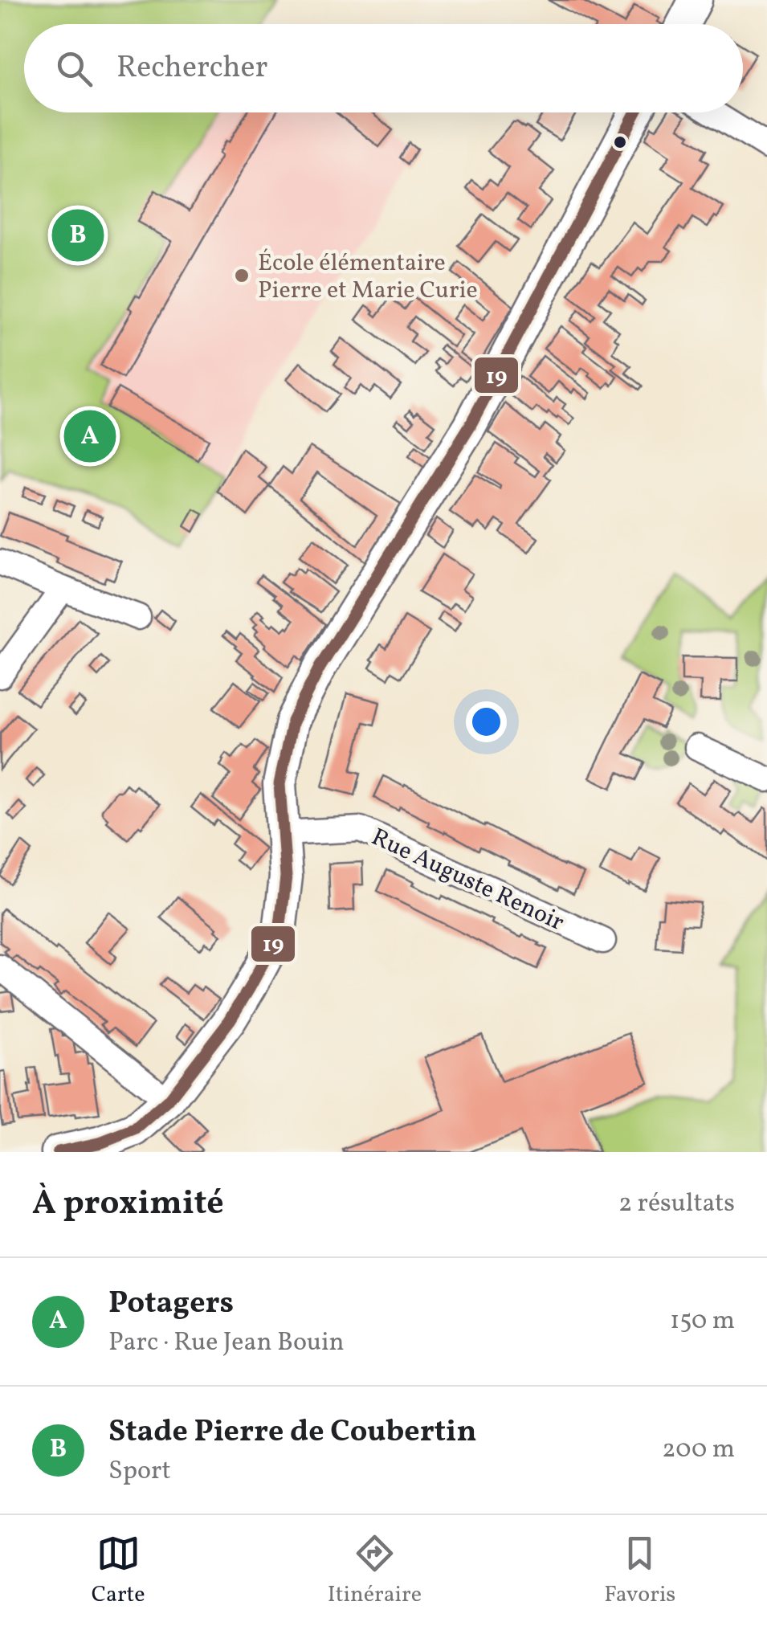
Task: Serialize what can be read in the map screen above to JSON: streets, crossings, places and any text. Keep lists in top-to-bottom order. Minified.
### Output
{"streets":{"street":["Rue Auguste Renoir"]},"places":["École élémentaire Pierre et Marie Curie"],"lines":["transit line 19"],"page":{"search":"Rechercher","pins":["B","A"],"heading":["À proximité","2 résultats"],"list":[{"mark":"A","name":"Potagers","note":"Parc · Rue Jean Bouin","value":"150 m"},{"mark":"B","name":"Stade Pierre de Coubertin","note":"Sport","value":"200 m"}],"nav":["Carte","Itinéraire","Favoris"]}}
